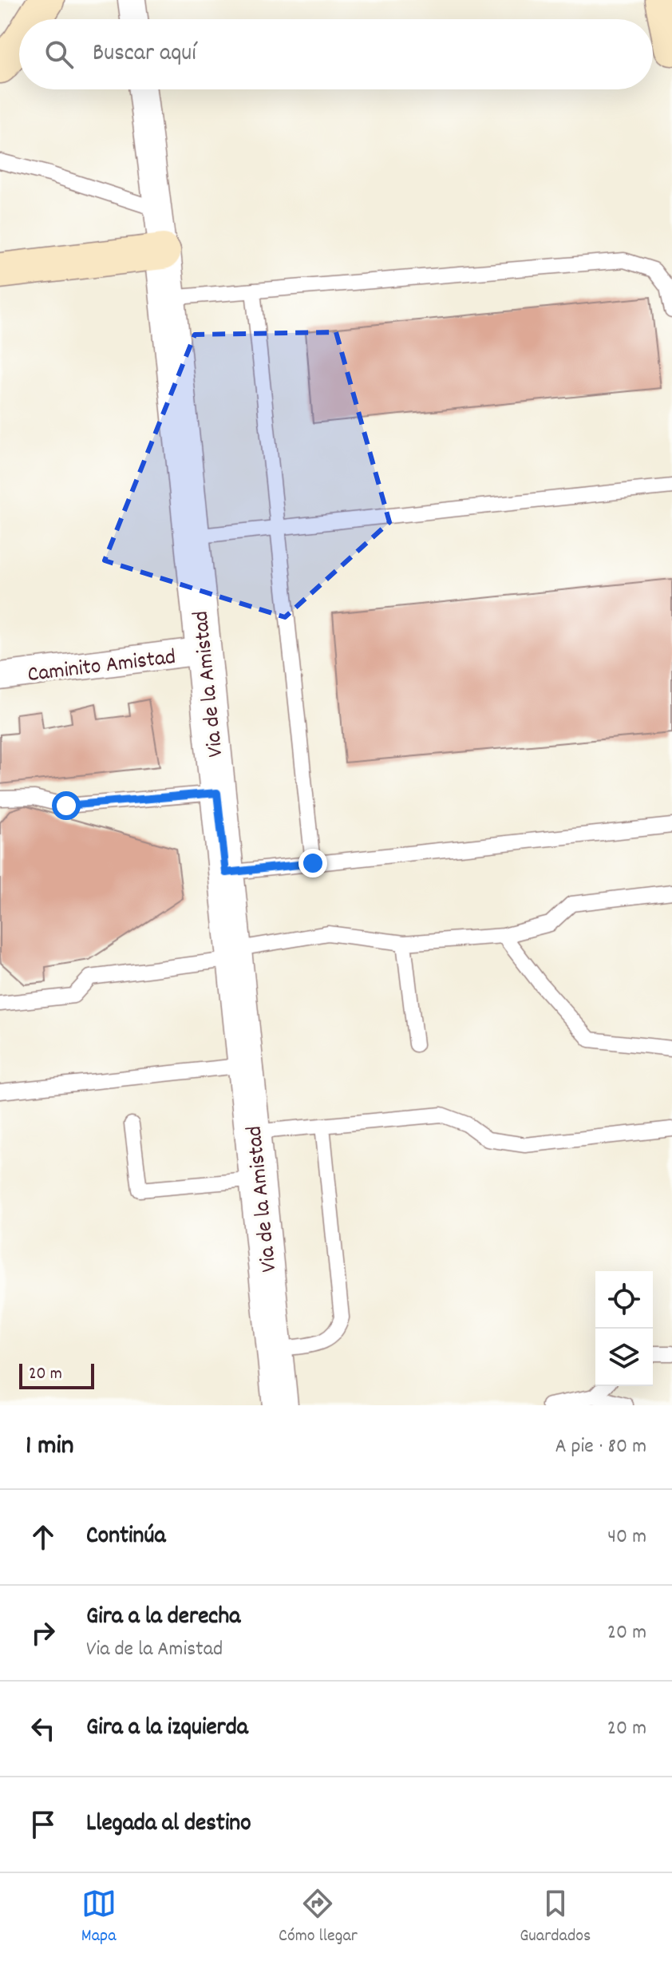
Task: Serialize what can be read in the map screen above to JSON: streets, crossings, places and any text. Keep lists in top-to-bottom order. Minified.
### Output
{"streets":{"street":["Caminito Amistad","Via de la Amistad"]},"crossings":[["Caminito Amistad","Via de la Amistad"]],"scale_bar":"20 m","page":{"search":"Buscar aquí","scale":"20 m","heading":["1 min","A pie · 80 m"],"list":[["Continúa","40 m"],["Gira a la derecha","Via de la Amistad","20 m"],["Gira a la izquierda","20 m"],"Llegada al destino"],"nav":["Mapa","Cómo llegar","Guardados"]}}
